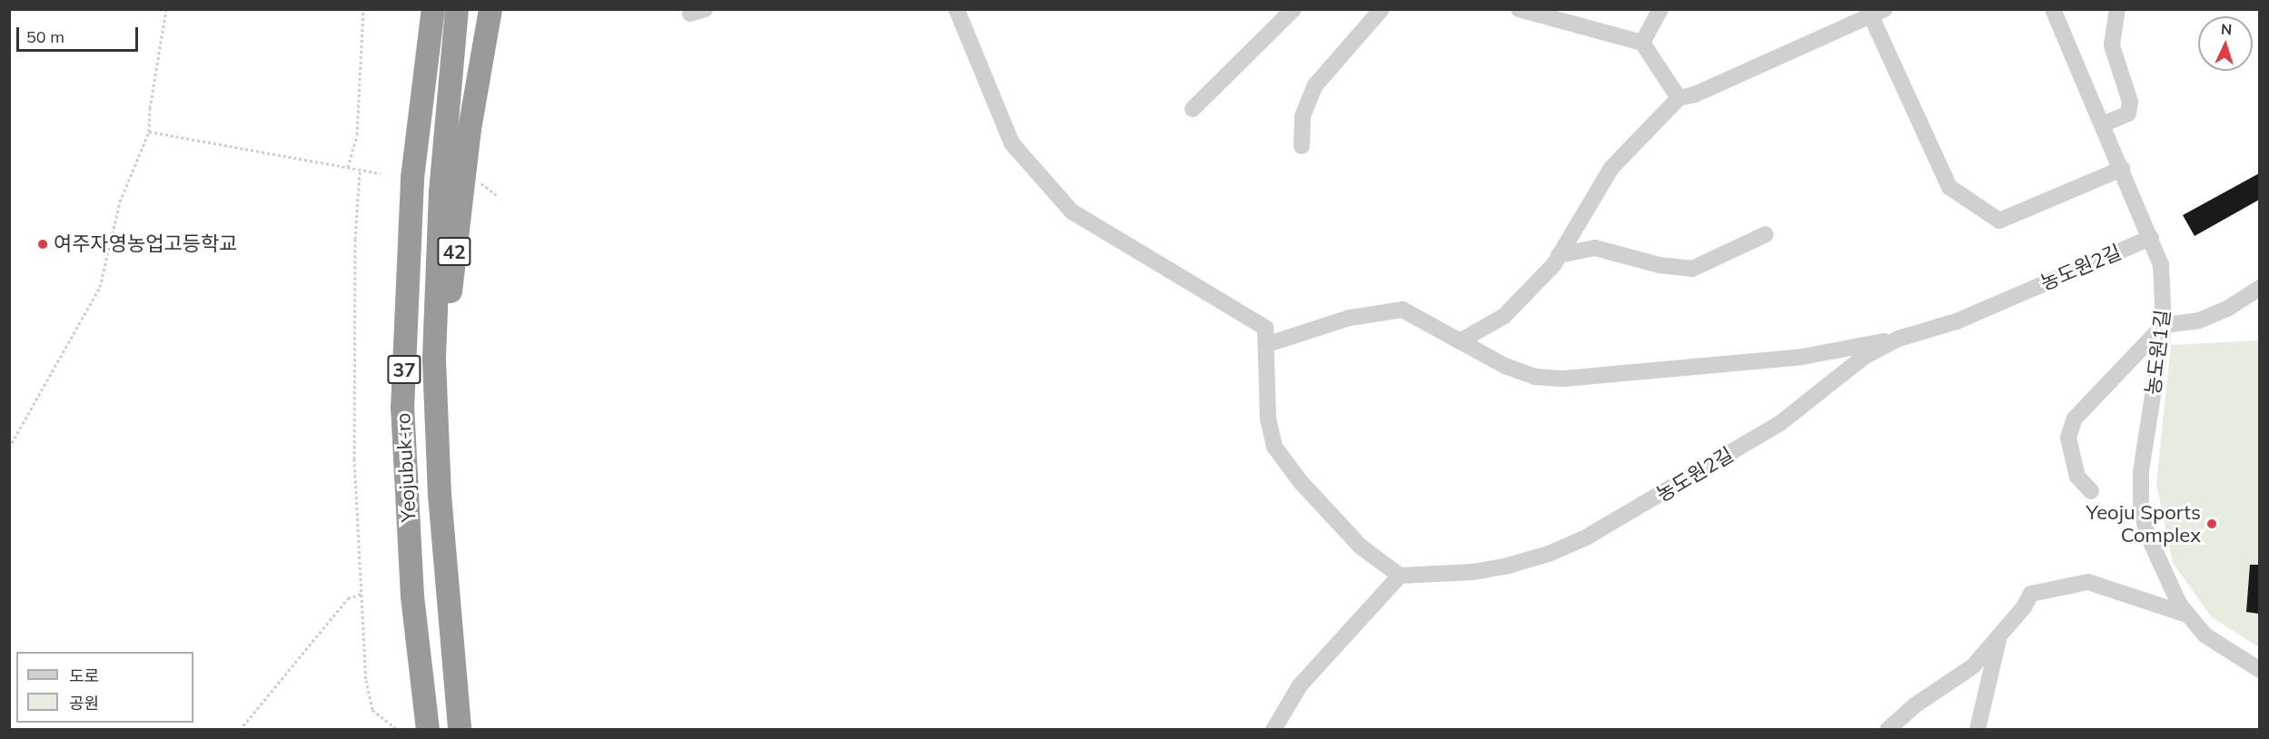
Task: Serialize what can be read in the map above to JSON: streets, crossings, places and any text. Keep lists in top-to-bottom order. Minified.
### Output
{"streets":{"highway":["42","37","Yeojubuk-ro"],"street":["농도원2길","농도원1길"]},"crossings":[["42","Yeojubuk-ro"],["농도원2길","농도원1길"]],"places":["여주자영농업고등학교","Yeoju Sports Complex"],"legend":["도로","공원"],"scale_bar":"50 m","north":"top"}
